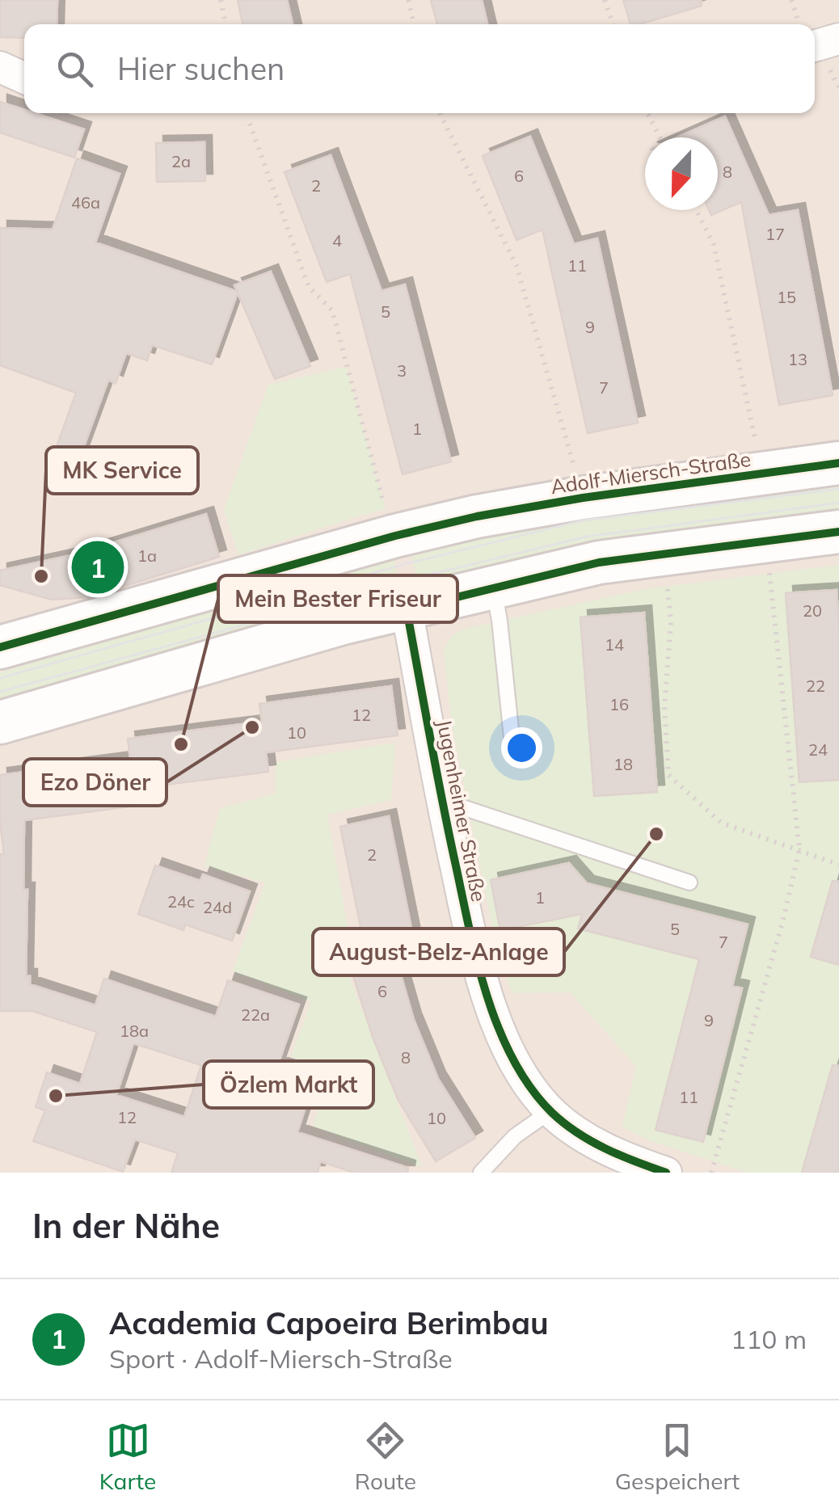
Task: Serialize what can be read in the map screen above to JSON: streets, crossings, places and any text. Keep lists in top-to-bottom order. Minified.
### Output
{"streets":{"main road":["Adolf-Miersch-Straße"],"street":["Jugenheimer Straße"]},"places":["MK Service","Ezo Döner","Mein Bester Friseur","August-Belz-Anlage","Özlem Markt"],"house_numbers":["2a","8","6","2","46a","17","4","11","15","5","9","13","3","7","1","1a","20","14","22","16","12","10","24","18","2","1","24c","24d","5","7","6","22a","9","18a","8","11","12","10"],"north":"bottom","page":{"search":"Hier suchen","pins":"1","heading":"In der Nähe","list":[{"mark":"1","name":"Academia Capoeira Berimbau","note":"Sport · Adolf-Miersch-Straße","value":"110 m"}],"nav":["Karte","Route","Gespeichert"]}}
